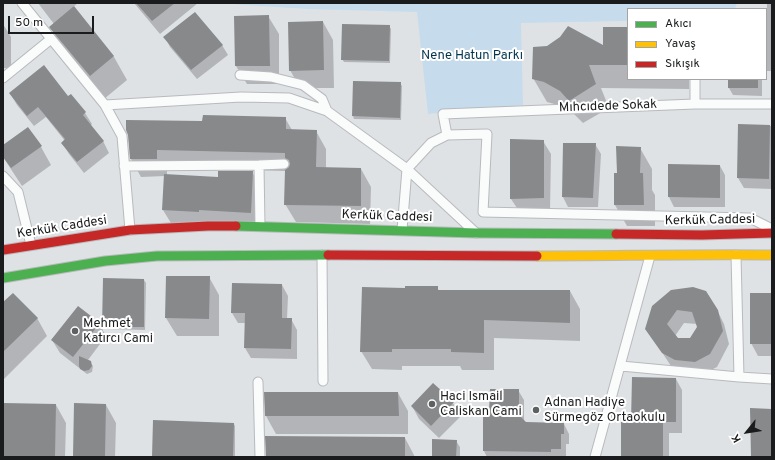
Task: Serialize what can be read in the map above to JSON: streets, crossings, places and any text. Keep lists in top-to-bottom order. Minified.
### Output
{"streets":{"street":["Mıhcıdede Sokak","Kerkük Caddesi"]},"parks":["Nene Hatun Parkı"],"places":["Mehmet Katırcı Cami","Haci Ismail Caliskan Cami","Adnan Hadiye Sürmegöz Ortaokulu"],"legend":["Akıcı","Yavaş","Sıkışık"],"scale_bar":"50 m","north":"bottom left"}
